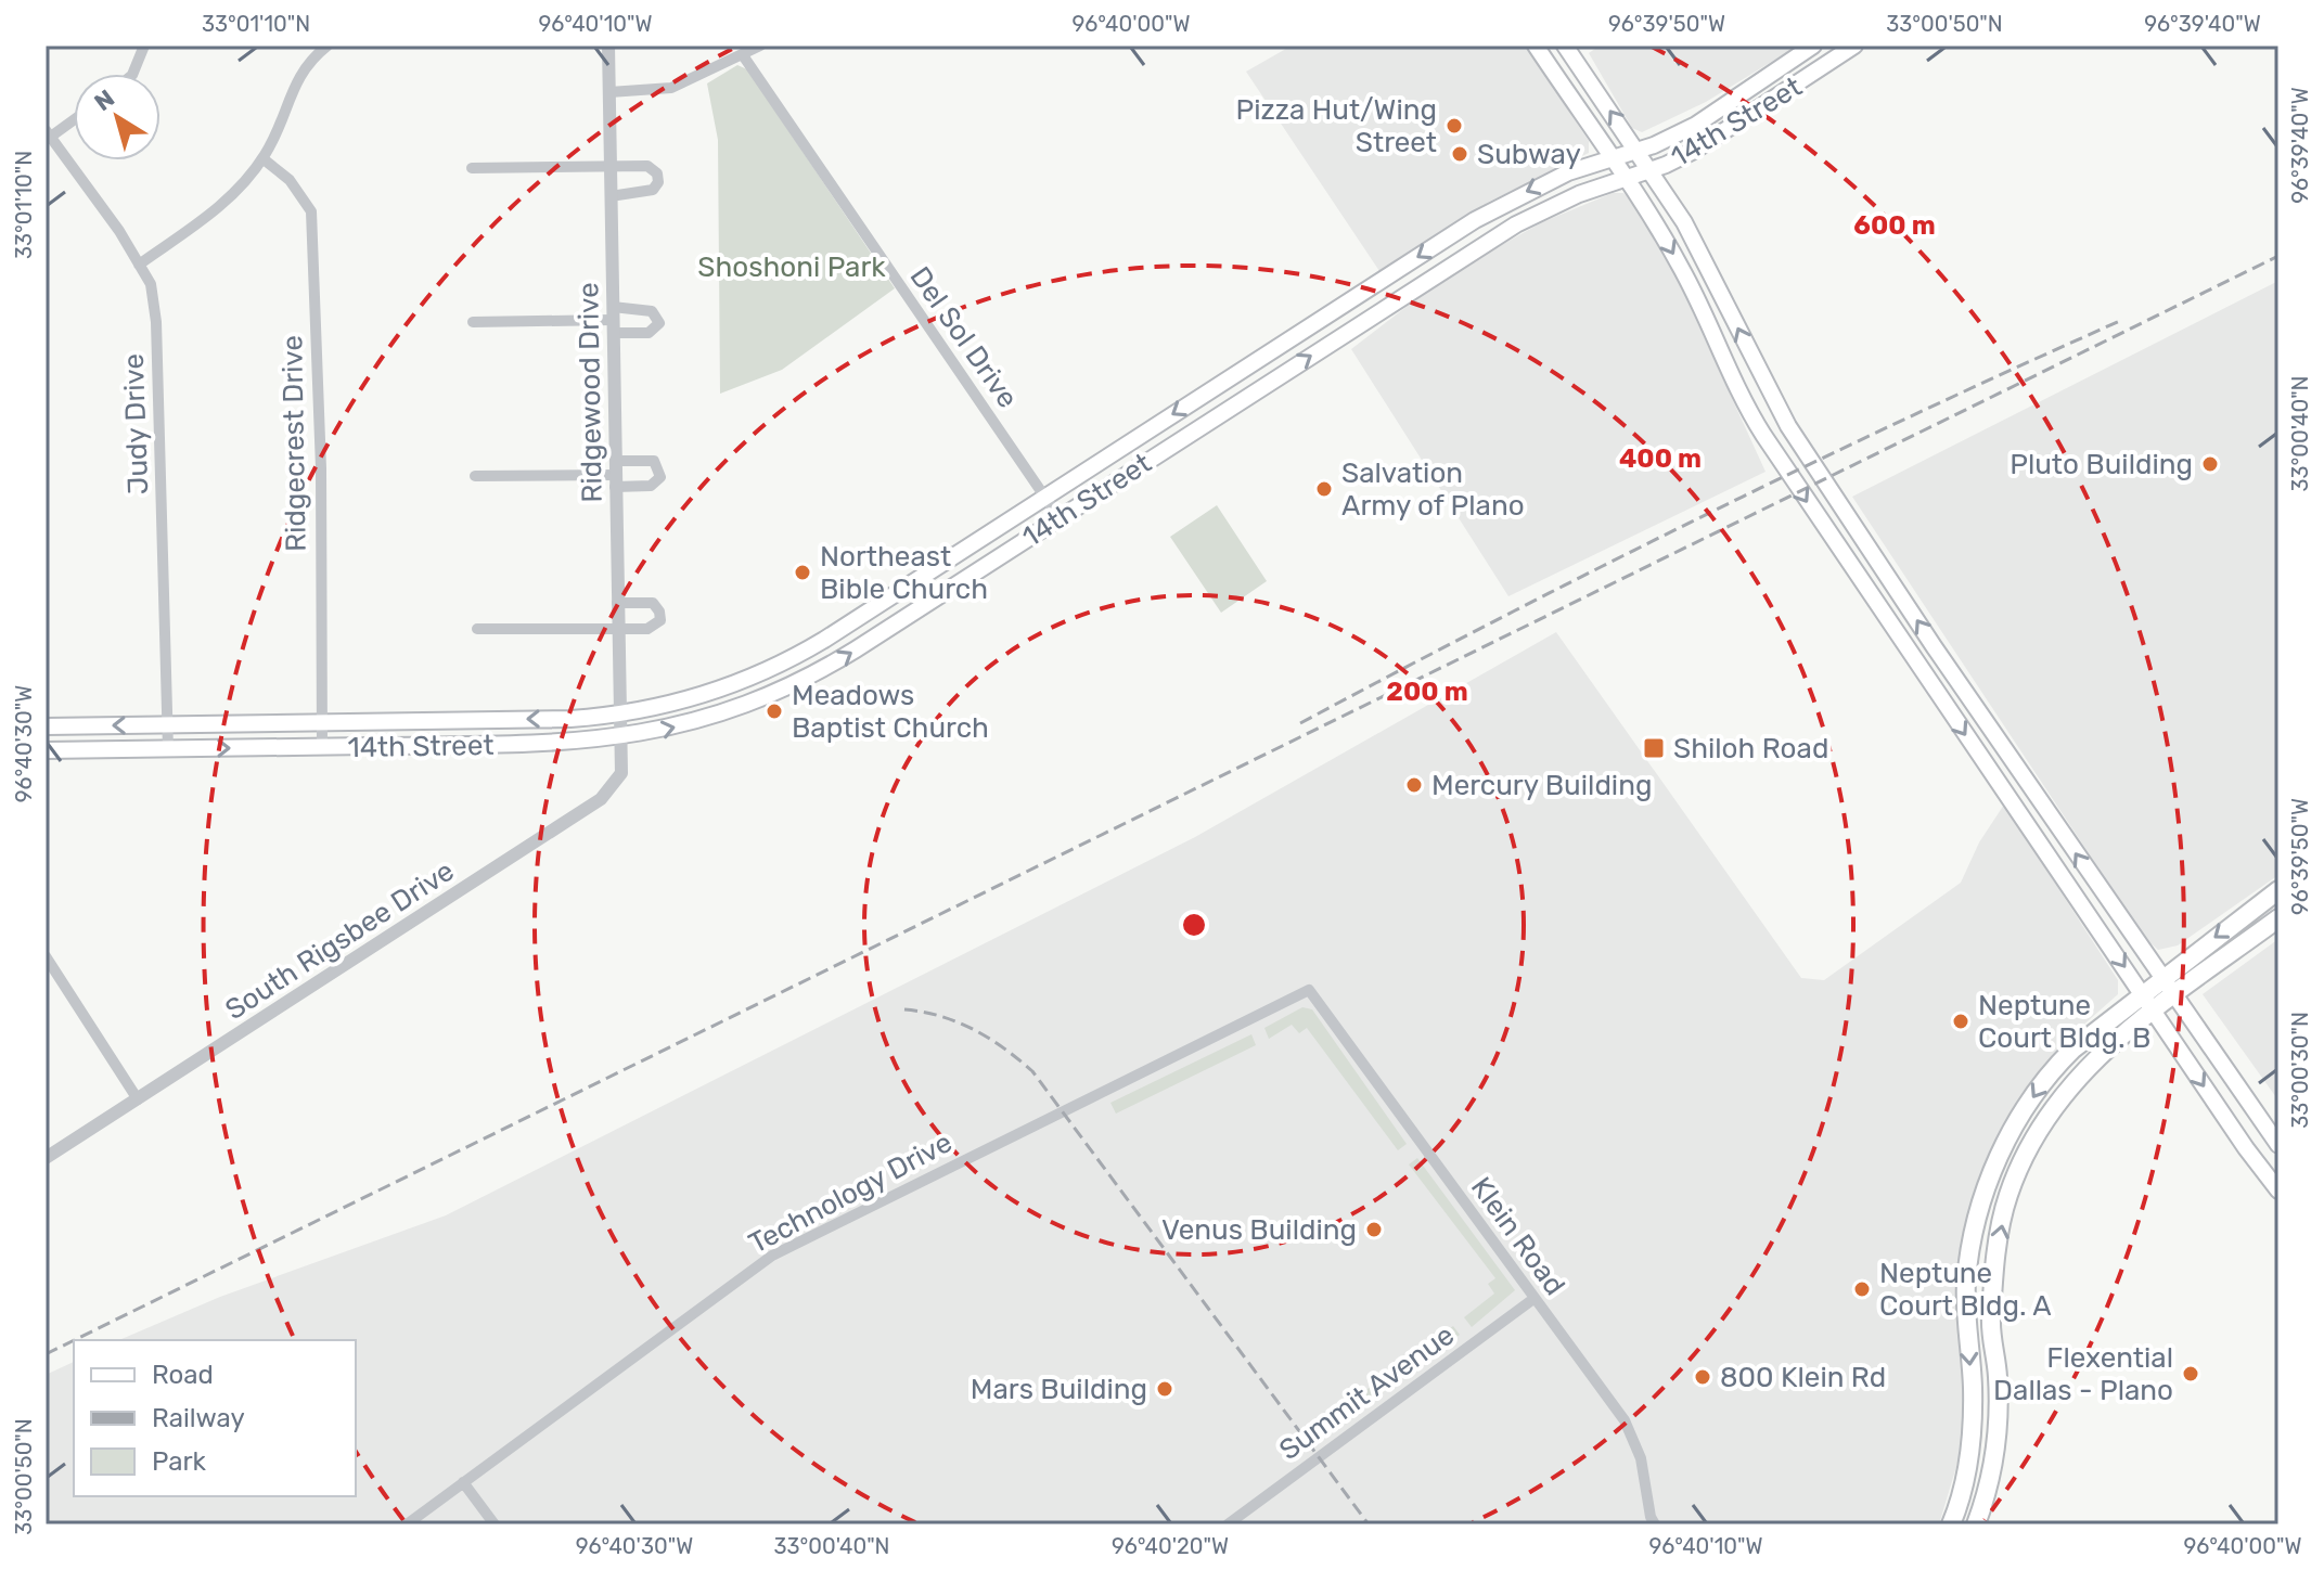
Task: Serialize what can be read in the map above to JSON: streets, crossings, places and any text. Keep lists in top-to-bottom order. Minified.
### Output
{"streets":{"main road":["14th Street"],"street":["Del Sol Drive","Ridgewood Drive","Judy Drive","Ridgecrest Drive","South Rigsbee Drive","Technology Drive","Klein Road","Summit Avenue"]},"crossings":[["14th Street","Del Sol Drive"],["14th Street","Ridgewood Drive"],["14th Street","Judy Drive"],["14th Street","Ridgecrest Drive"],["14th Street","South Rigsbee Drive"],["Ridgewood Drive","South Rigsbee Drive"],["Technology Drive","Klein Road"],["Klein Road","Summit Avenue"]],"parks":["Shoshoni Park"],"places":{"other":["Pizza Hut/Wing Street","Subway","Pluto Building","Salvation Army of Plano","Northeast Bible Church","Meadows Baptist Church","Mercury Building","Neptune Court Bldg. B","Venus Building","Neptune Court Bldg. A","Flexential Dallas - Plano","800 Klein Rd","Mars Building"],"transit":["Shiloh Road"]},"legend":["Road","Railway","Park"],"north":"top left","coordinates":["33°01'10\"N","96°40'10\"W","96°40'00\"W","96°39'50\"W","33°00'50\"N","96°39'40\"W","33°00'40\"N","96°40'30\"W","33°00'30\"N","96°40'20\"W"],"rings":["600 m","400 m","200 m"]}
